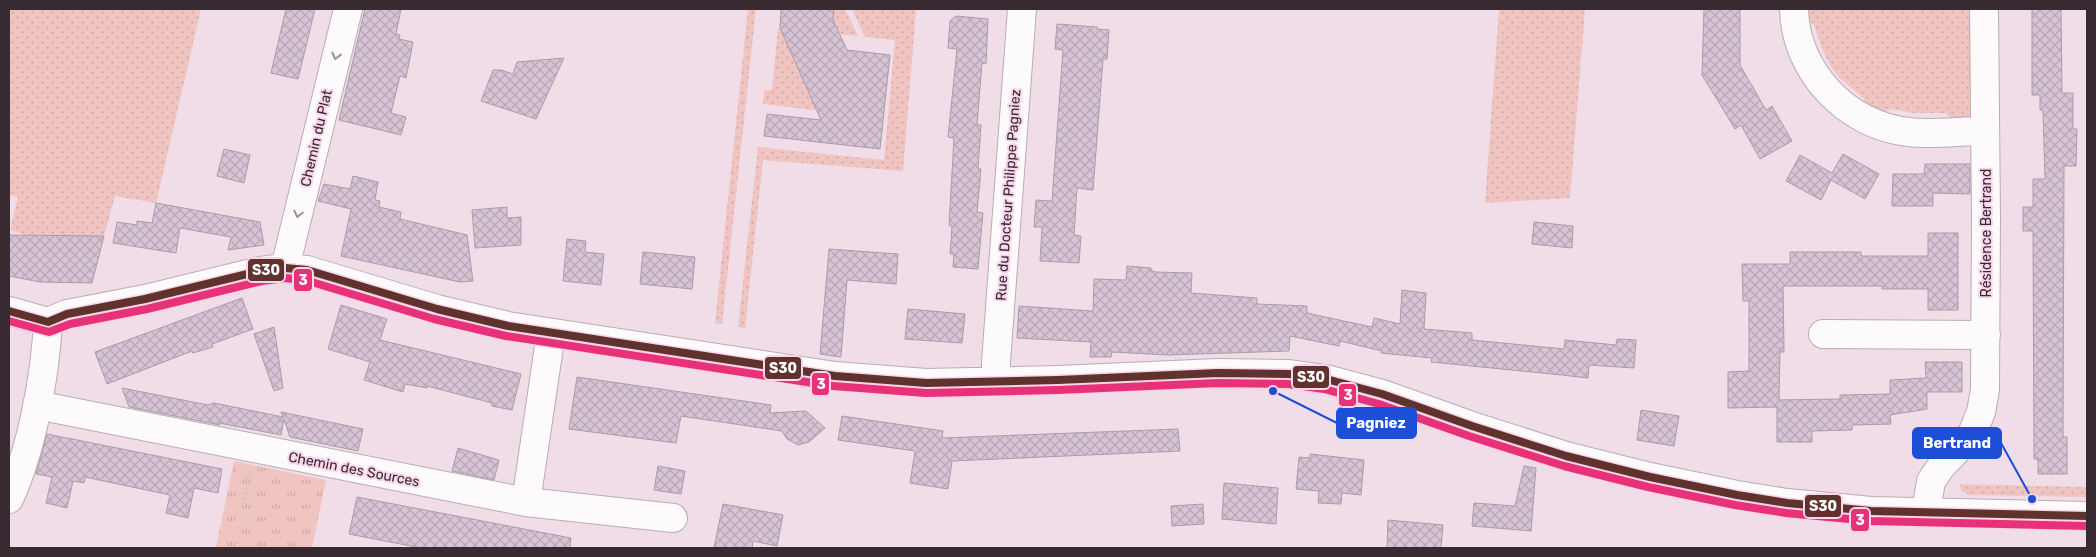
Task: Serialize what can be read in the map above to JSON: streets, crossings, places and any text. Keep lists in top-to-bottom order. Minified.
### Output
{"streets":{"street":["Chemin du Plat","Rue du Docteur Philippe Pagniez","Résidence Bertrand","Chemin des Sources"]},"one_way":["Chemin du Plat"],"places":["Pagniez","Bertrand"],"lines":["transit line S30","transit line 3"]}
